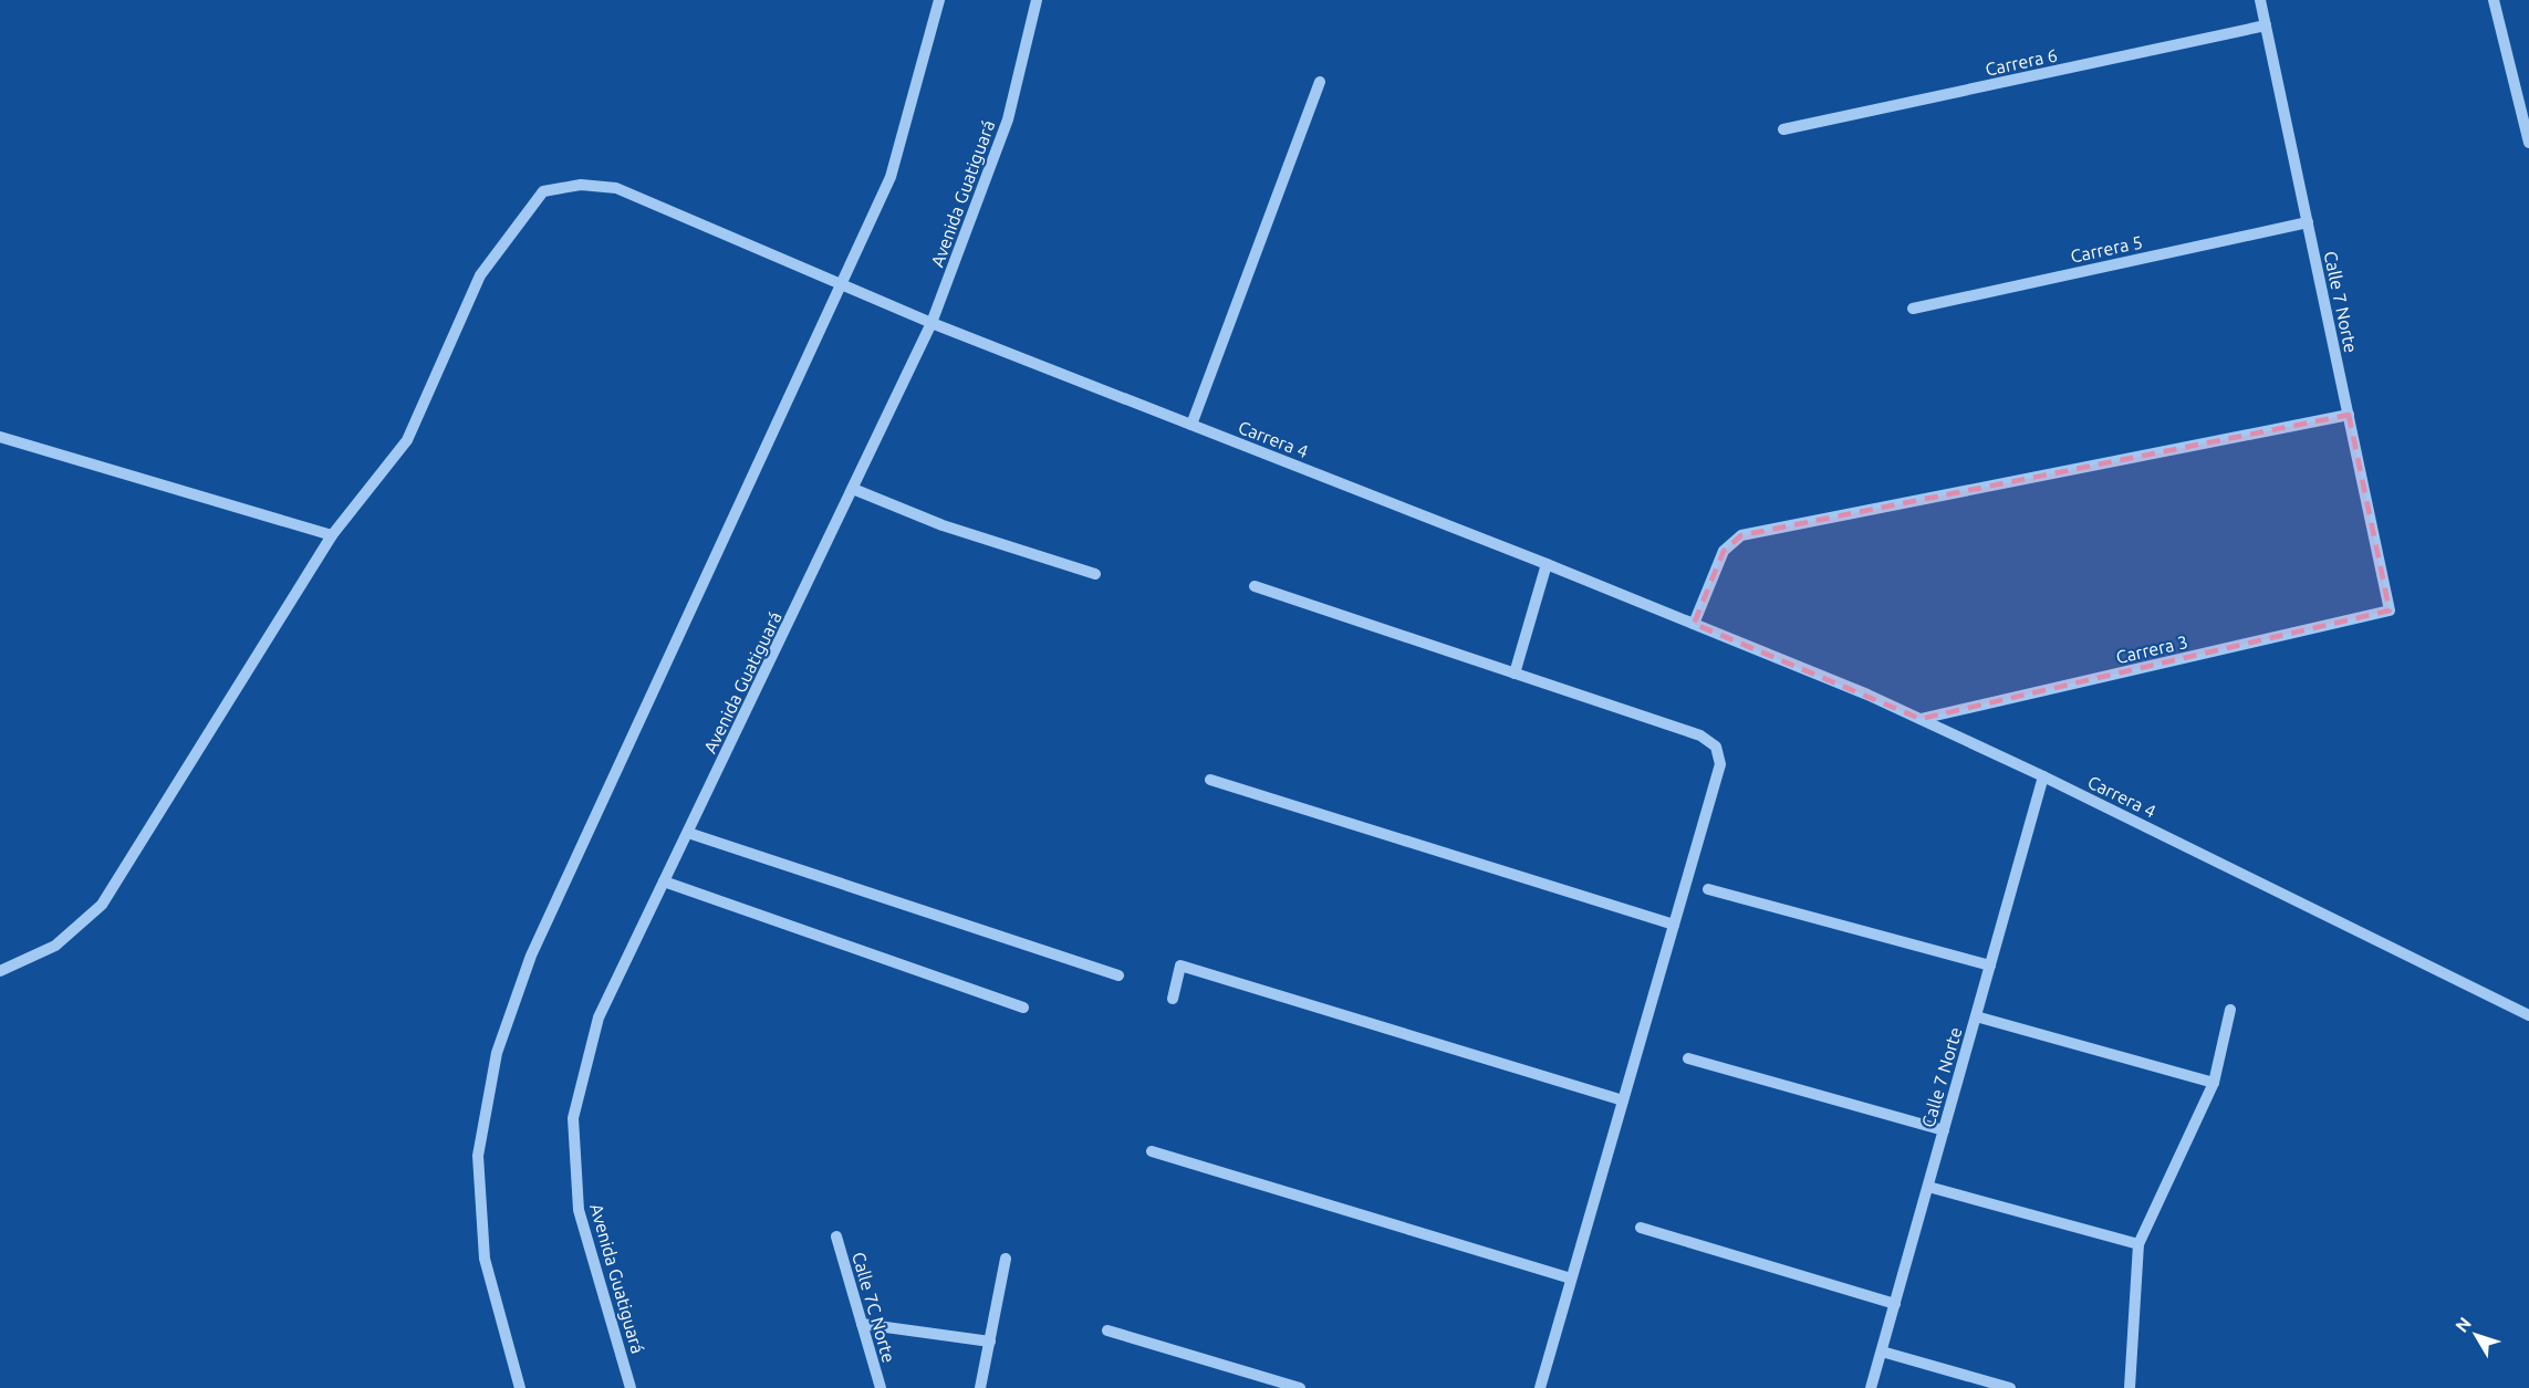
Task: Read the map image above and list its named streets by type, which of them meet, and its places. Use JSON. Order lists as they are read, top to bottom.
{
  "streets": {
    "street": [
      "Carrera 6",
      "Avenida Guatiguará",
      "Carrera 5",
      "Calle 7 Norte",
      "Carrera 4",
      "Carrera 3",
      "Calle 7C Norte"
    ]
  },
  "crossings": [
    ["Carrera 6", "Calle 7 Norte"],
    ["Avenida Guatiguará", "Carrera 4"],
    ["Carrera 5", "Calle 7 Norte"],
    ["Calle 7 Norte", "Carrera 4"],
    ["Calle 7 Norte", "Carrera 3"],
    ["Carrera 4", "Carrera 3"]
  ],
  "north": "top left"
}
